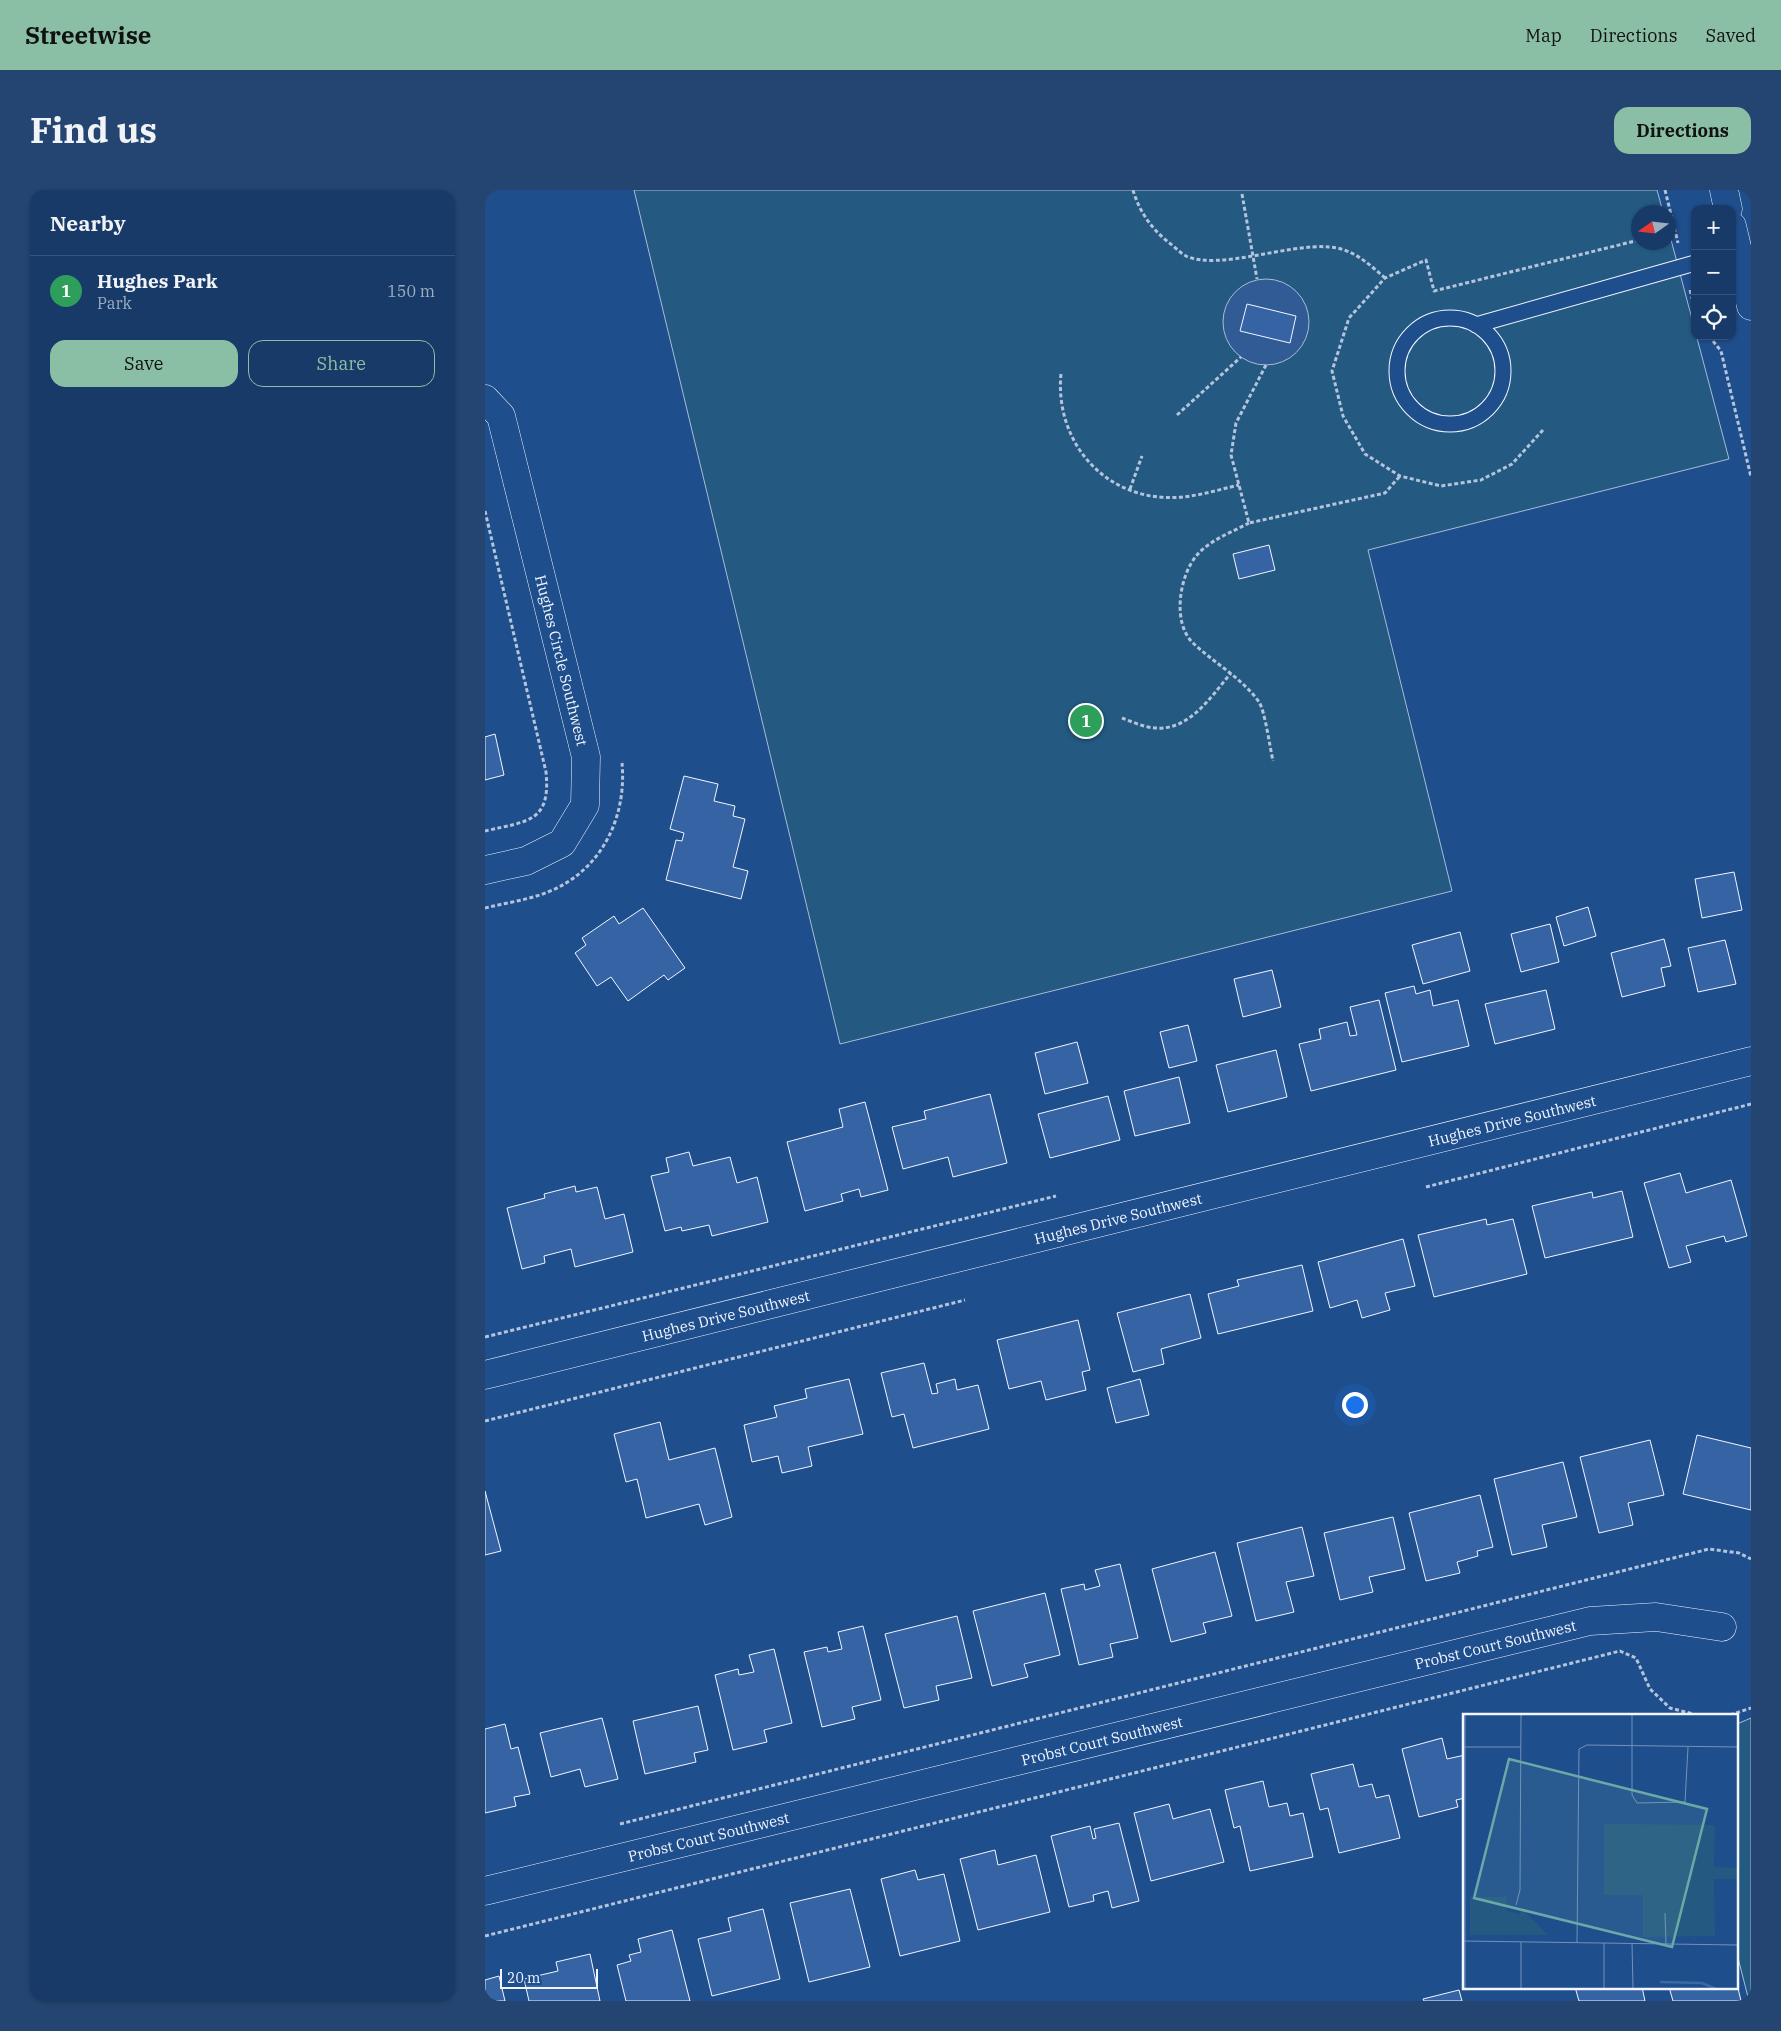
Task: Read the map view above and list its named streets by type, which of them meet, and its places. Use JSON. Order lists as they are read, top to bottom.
{
  "streets": {
    "street": ["Hughes Circle Southwest", "Hughes Drive Southwest", "Probst Court Southwest"]
  },
  "scale_bar": "20 m",
  "north": "left",
  "page": {
    "header": "Streetwise",
    "nav": ["Map", "Directions", "Saved"],
    "title": "Find us",
    "buttons": [
      "Directions",
      ["Save", "Share"]
    ],
    "heading": "Nearby",
    "map_buttons": ["+", "−"],
    "list": [
      {
        "mark": "1",
        "name": "Hughes Park",
        "note": "Park",
        "value": "150 m"
      }
    ],
    "pins": "1",
    "scale": "20 m"
  }
}
